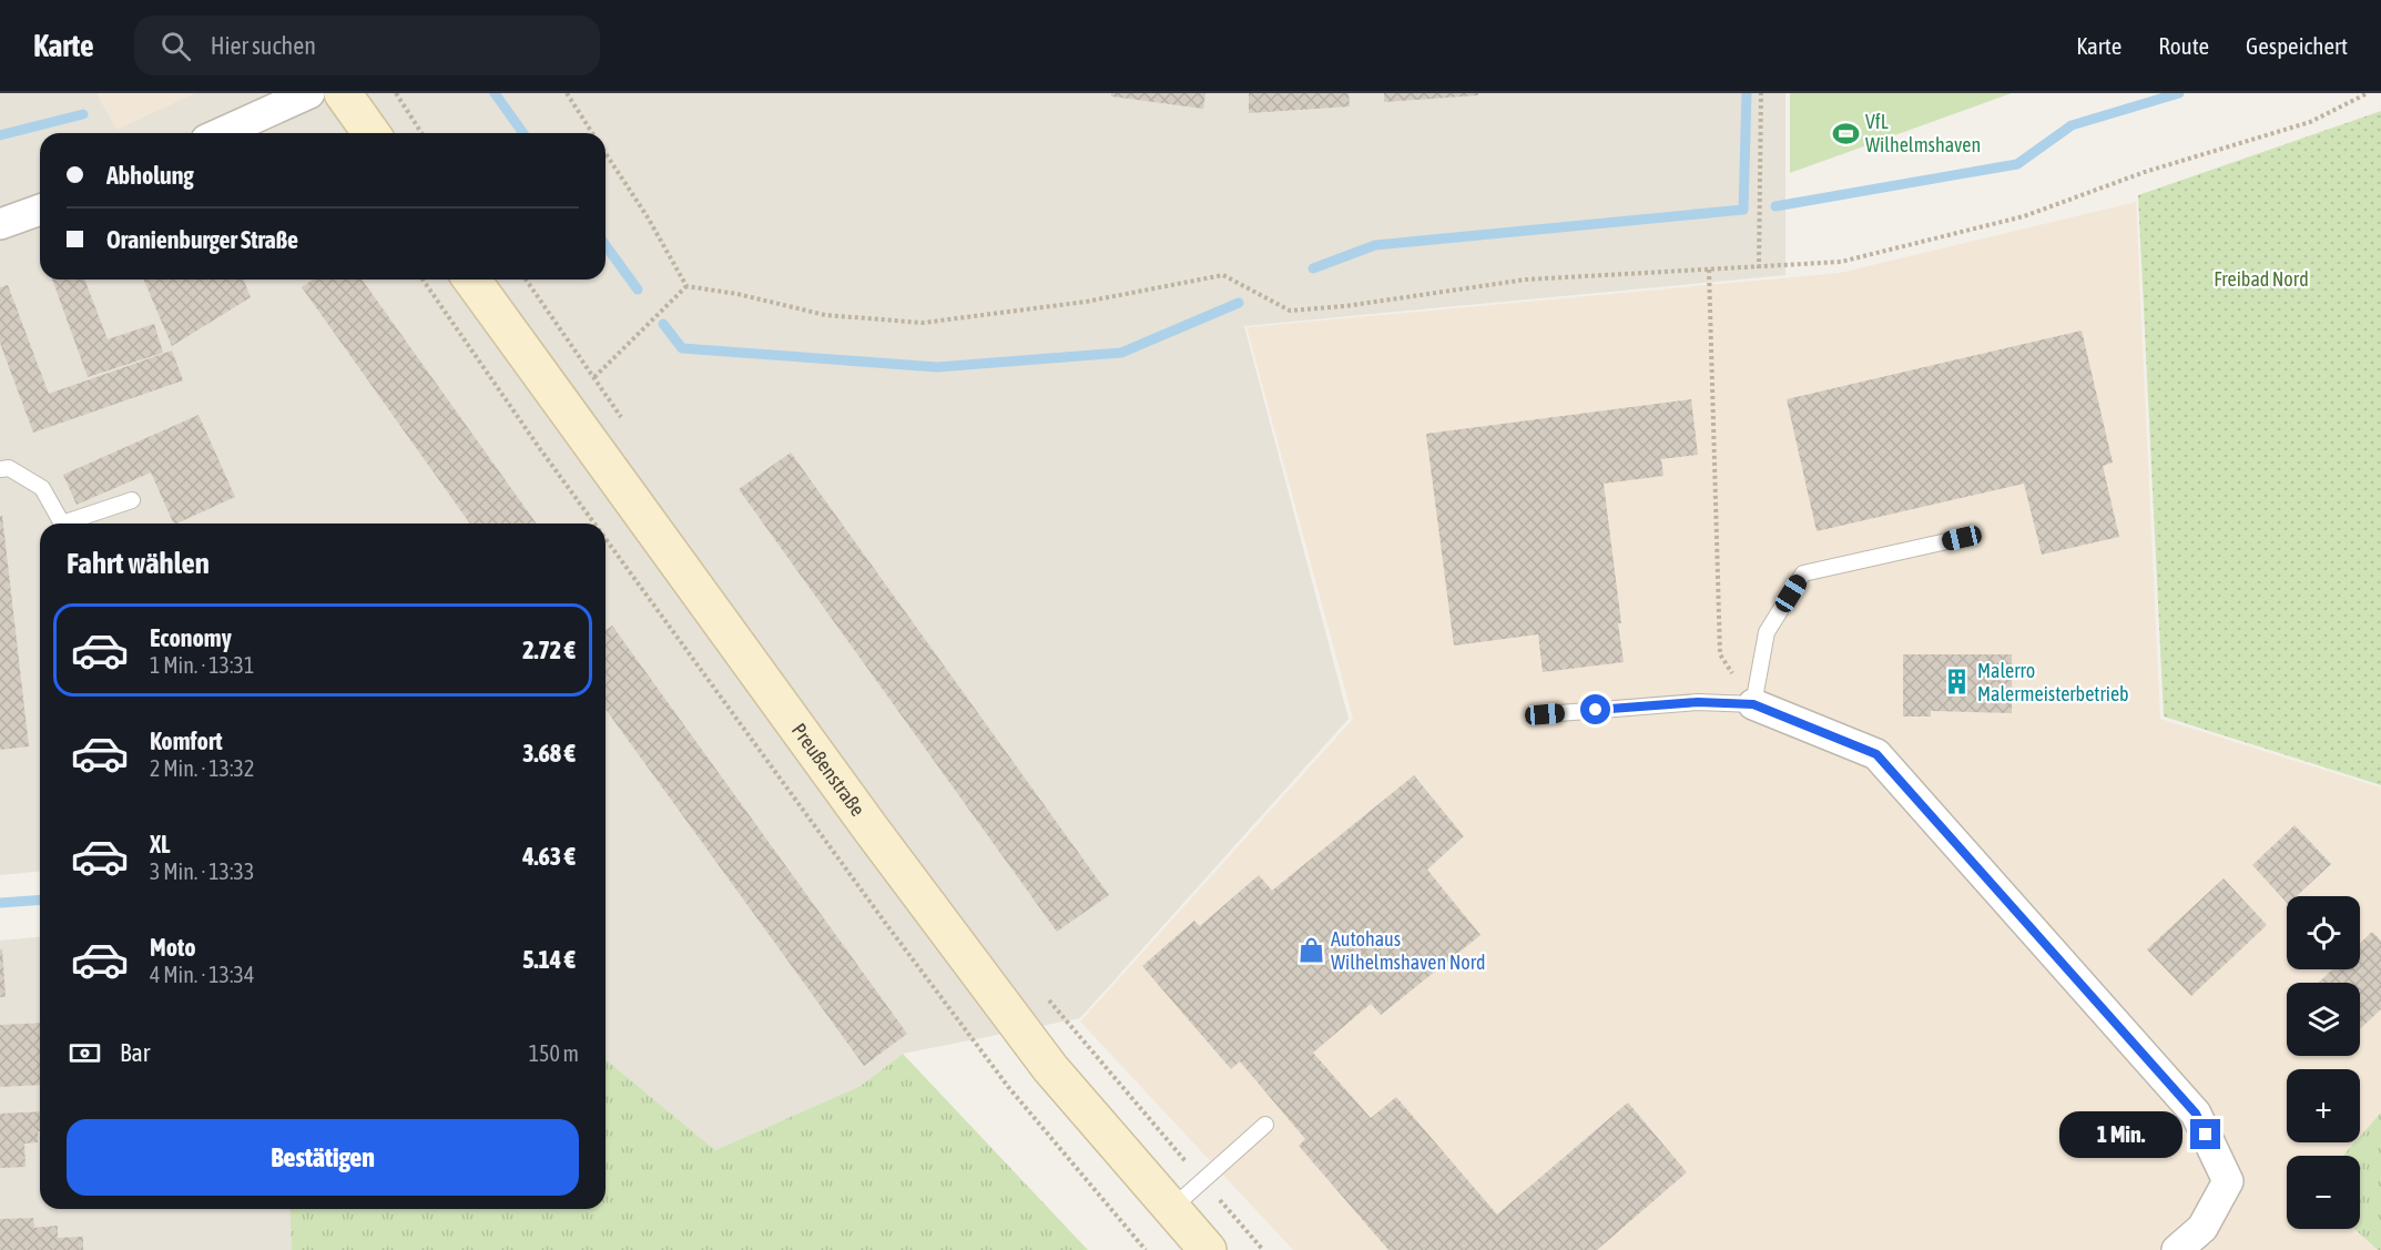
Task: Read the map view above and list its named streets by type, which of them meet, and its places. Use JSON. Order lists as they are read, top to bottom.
{
  "streets": {
    "main road": ["Preußenstraße"]
  },
  "parks": ["Freibad Nord"],
  "places": {
    "sports": ["VfL Wilhelmshaven"],
    "building": ["Malerro Malermeisterbetrieb"],
    "shop": ["Autohaus Wilhelmshaven Nord"]
  },
  "page": {
    "header": "Karte",
    "search": "Hier suchen",
    "nav": ["Karte", "Route", "Gespeichert"],
    "banner": ["Abholung", "Oranienburger Straße"],
    "heading": "Fahrt wählen",
    "list": [
      {
        "name": "Economy",
        "note": "1 Min. · 13:31",
        "value": "2.72 €"
      },
      {
        "name": "Komfort",
        "note": "2 Min. · 13:32",
        "value": "3.68 €"
      },
      {
        "name": "XL",
        "note": "3 Min. · 13:33",
        "value": "4.63 €"
      },
      {
        "name": "Moto",
        "note": "4 Min. · 13:34",
        "value": "5.14 €"
      }
    ],
    "map_buttons": ["+", "−"],
    "pay": ["Bar", "150 m"],
    "buttons": "Bestätigen",
    "bubble": "1 Min."
  }
}
